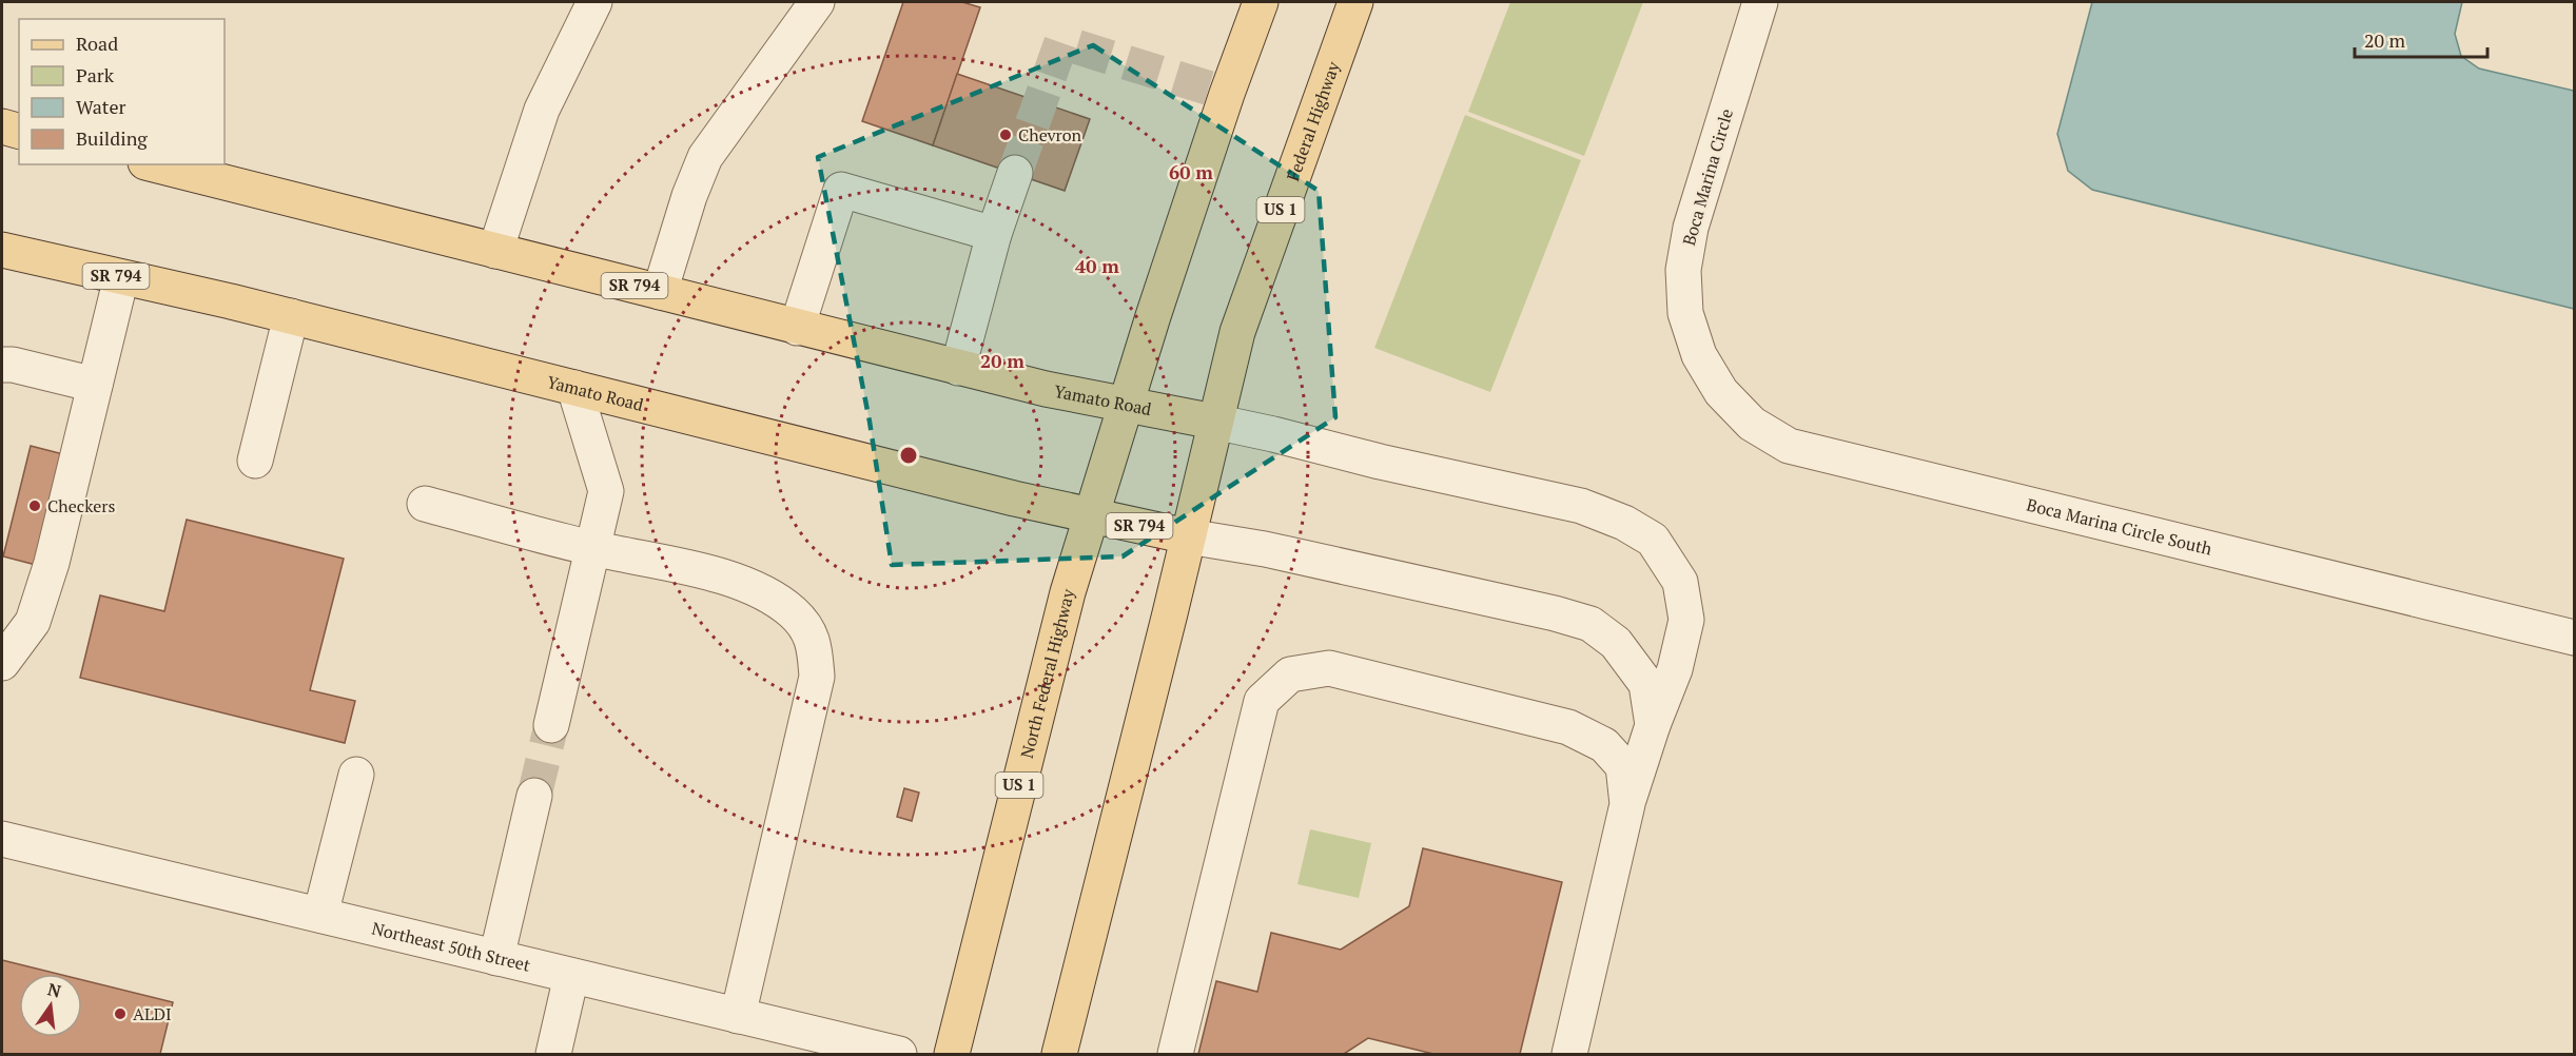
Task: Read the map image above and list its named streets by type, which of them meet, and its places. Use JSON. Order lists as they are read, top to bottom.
{
  "streets": {
    "main road": [
      "Federal Highway",
      "US 1",
      "SR 794",
      "Yamato Road",
      "North Federal Highway"
    ],
    "street": ["Boca Marina Circle", "Boca Marina Circle South", "Northeast 50th Street"]
  },
  "crossings": [
    ["Federal Highway", "US 1"],
    ["Federal Highway", "Yamato Road"],
    ["Boca Marina Circle", "Boca Marina Circle South"],
    ["US 1", "Yamato Road"],
    ["US 1", "North Federal Highway"],
    ["Yamato Road", "North Federal Highway"]
  ],
  "places": ["Chevron", "Checkers", "ALDI"],
  "legend": [
    "Road",
    "Park",
    "Water",
    "Building"
  ],
  "scale_bar": "20 m",
  "north": "top",
  "rings": ["60 m", "40 m", "20 m"]
}
